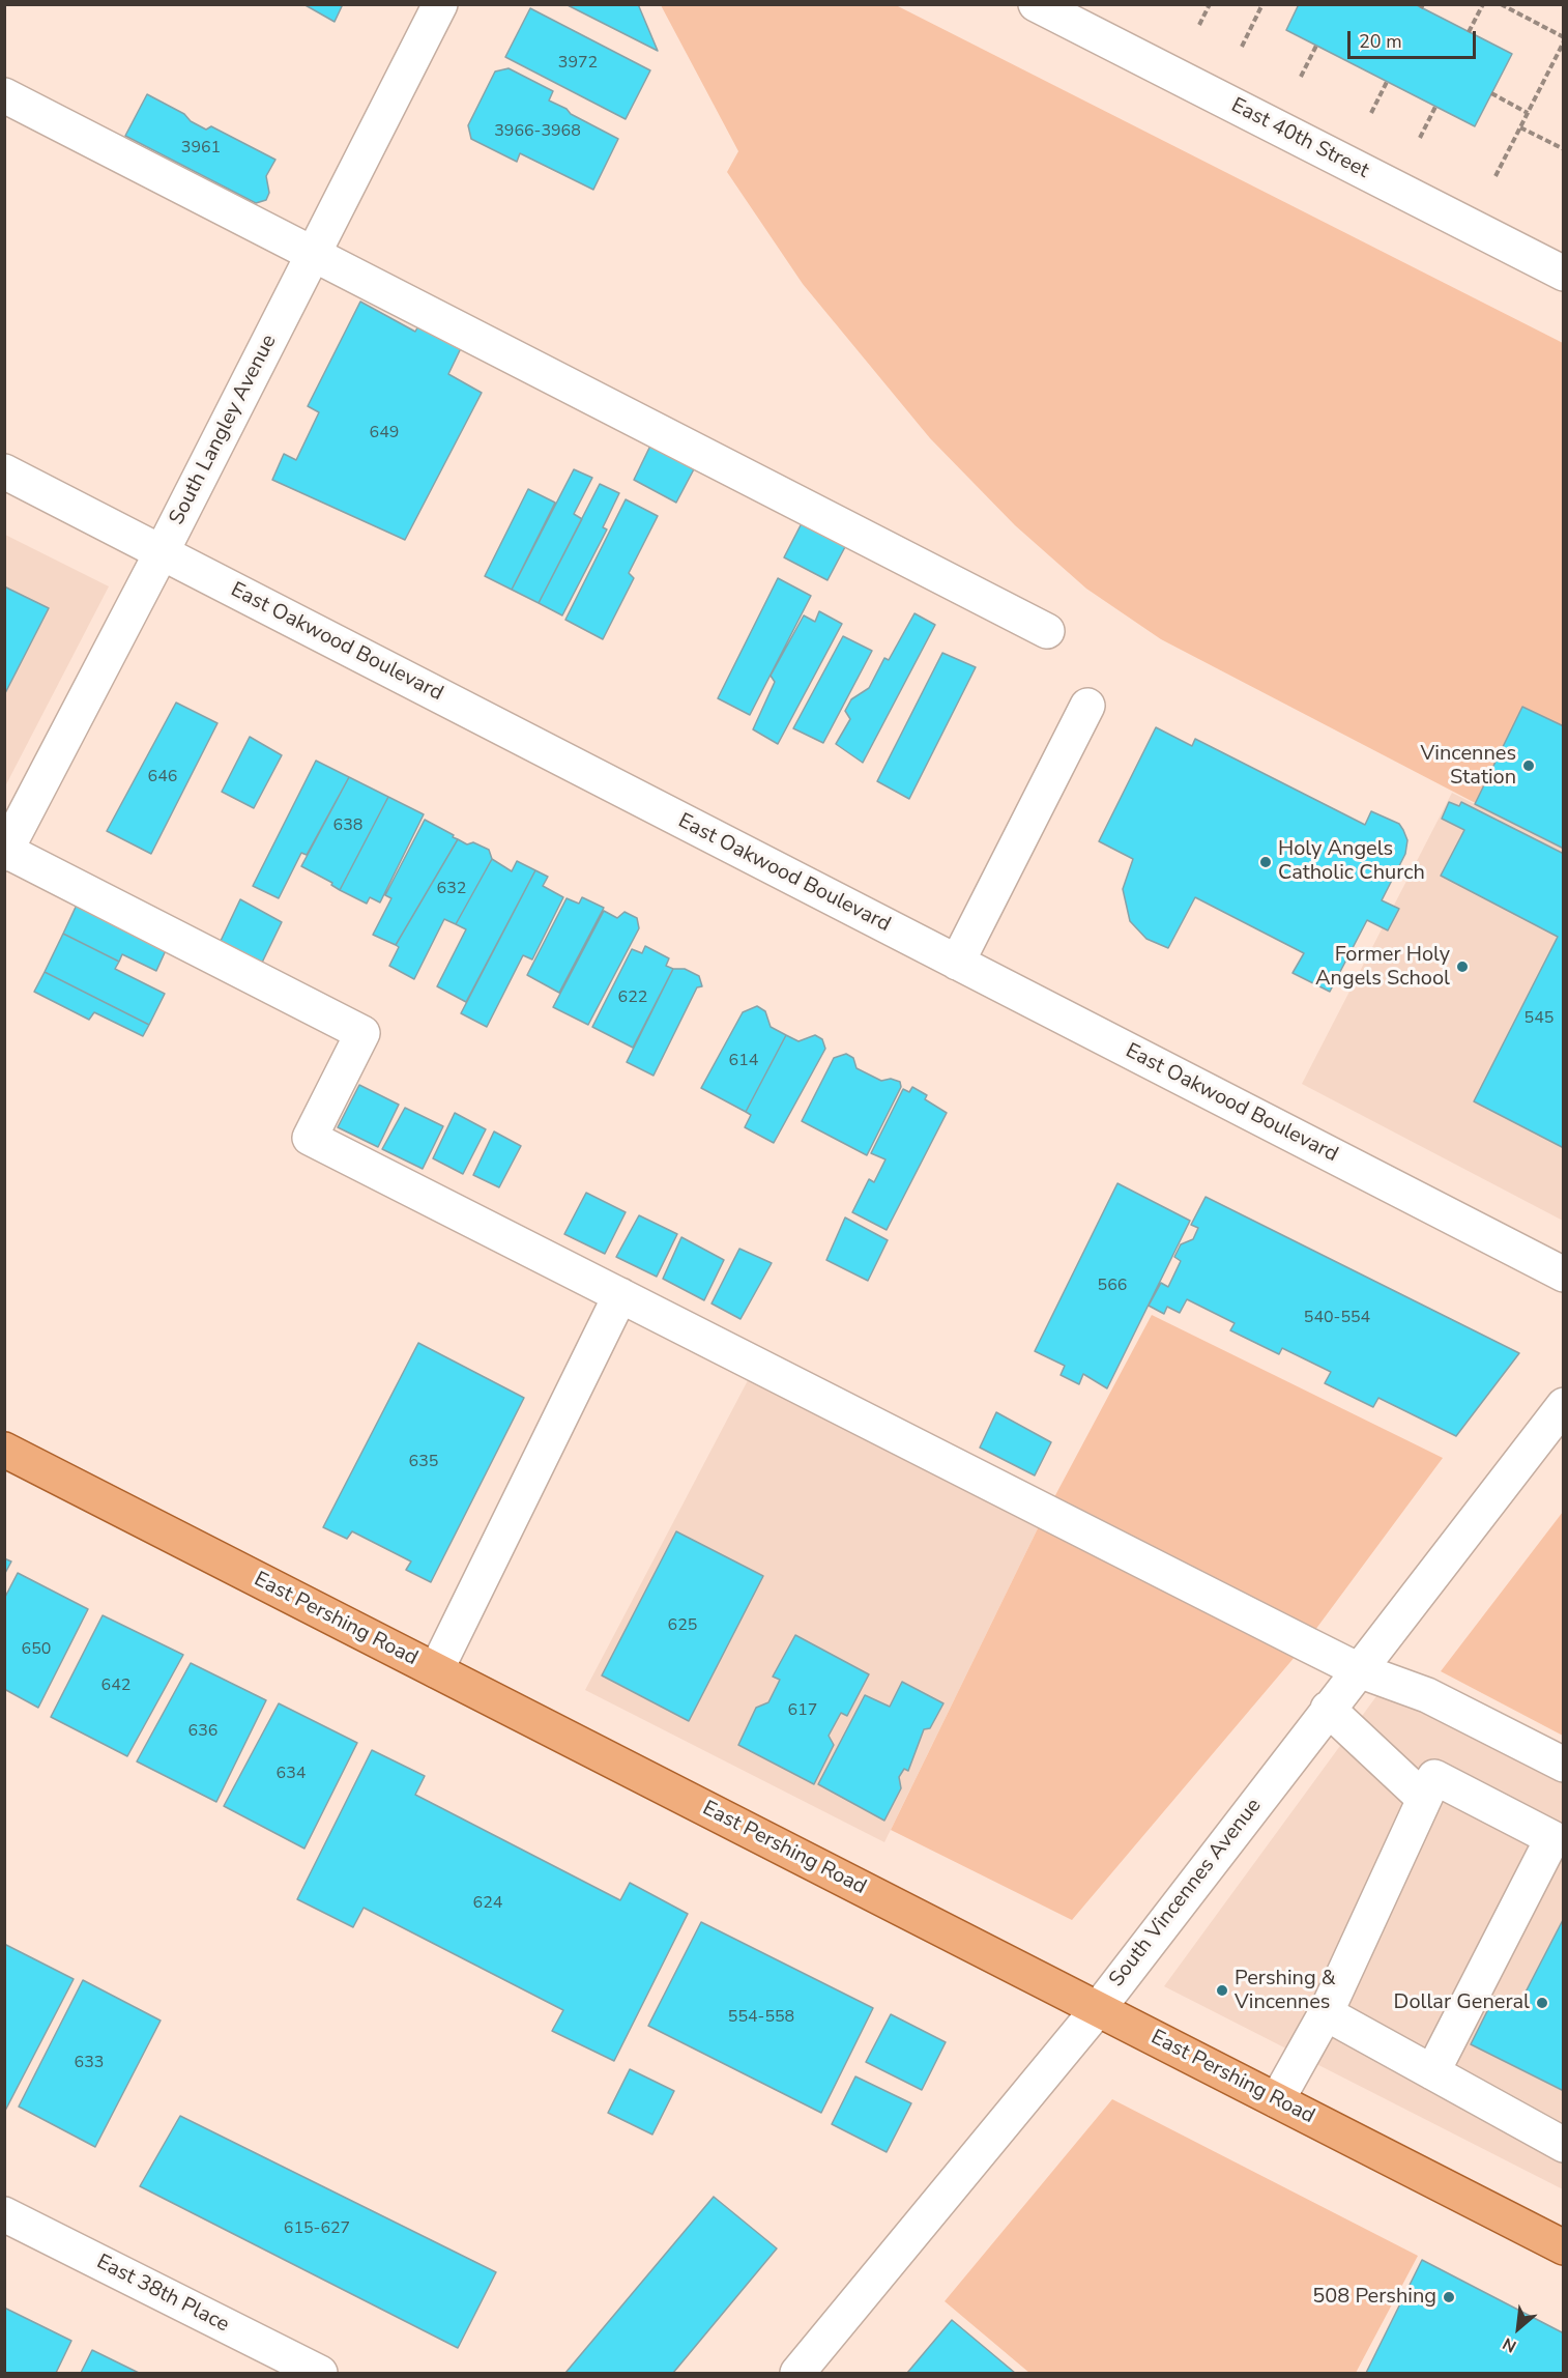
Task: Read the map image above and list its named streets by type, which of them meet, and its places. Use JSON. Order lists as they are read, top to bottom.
{
  "streets": {
    "main road": ["East Pershing Road"],
    "street": [
      "East 40th Street",
      "South Langley Avenue",
      "East Oakwood Boulevard",
      "South Vincennes Avenue",
      "East 38th Place"
    ]
  },
  "crossings": [
    ["South Langley Avenue", "East Oakwood Boulevard"],
    ["East Pershing Road", "South Vincennes Avenue"]
  ],
  "places": [
    "Vincennes Station",
    "Holy Angels Catholic Church",
    "Former Holy Angels School",
    "Pershing & Vincennes",
    "Dollar General",
    "508 Pershing"
  ],
  "house_numbers": [
    "3972",
    "3966-3968",
    "3961",
    "649",
    "646",
    "638",
    "632",
    "622",
    "545",
    "614",
    "566",
    "540-554",
    "635",
    "625",
    "650",
    "642",
    "617",
    "636",
    "634",
    "624",
    "554-558",
    "633",
    "615-627"
  ],
  "scale_bar": "20 m",
  "north": "bottom left"
}
